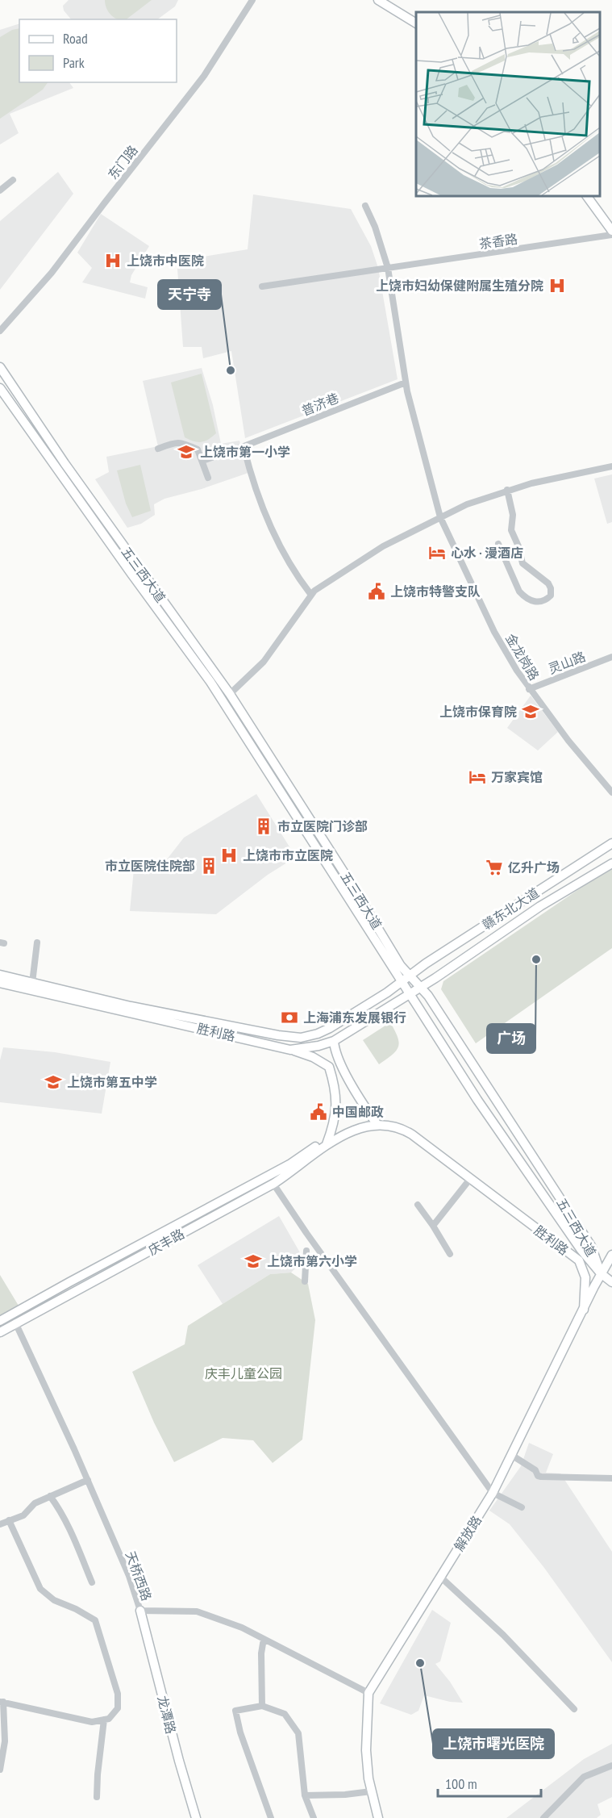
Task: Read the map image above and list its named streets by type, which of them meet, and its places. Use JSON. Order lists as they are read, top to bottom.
{
  "streets": {
    "main road": [
      "五三西大道",
      "赣东北大道",
      "胜利路",
      "庆丰路",
      "解放路",
      "龙潭路"
    ],
    "street": [
      "东门路",
      "茶香路",
      "普济巷",
      "金龙岗路",
      "灵山路",
      "天桥西路"
    ]
  },
  "crossings": [
    ["茶香路", "金龙岗路"],
    ["普济巷", "金龙岗路"],
    ["五三西大道", "赣东北大道"],
    ["五三西大道", "胜利路"],
    ["五三西大道", "解放路"],
    ["金龙岗路", "灵山路"],
    ["赣东北大道", "胜利路"],
    ["胜利路", "庆丰路"],
    ["胜利路", "解放路"],
    ["庆丰路", "天桥西路"],
    ["解放路", "天桥西路"],
    ["天桥西路", "龙潭路"]
  ],
  "parks": ["庆丰儿童公园"],
  "places": {
    "hospital": ["上饶市中医院", "上饶市妇幼保健附属生殖分院", "上饶市市立医院"],
    "other": ["天宁寺", "广场", "上饶市曙光医院"],
    "school or university": [
      "上饶市第一小学",
      "上饶市保育院",
      "上饶市第五中学",
      "上饶市第六小学"
    ],
    "hotel": ["心水 · 漫酒店", "万家宾馆"],
    "public building": ["上饶市特警支队", "中国邮政"],
    "building": ["市立医院门诊部", "市立医院住院部"],
    "supermarket": ["亿升广场"],
    "bank": ["上海浦东发展银行"]
  },
  "legend": ["Road", "Park"],
  "scale_bar": "100 m"
}
